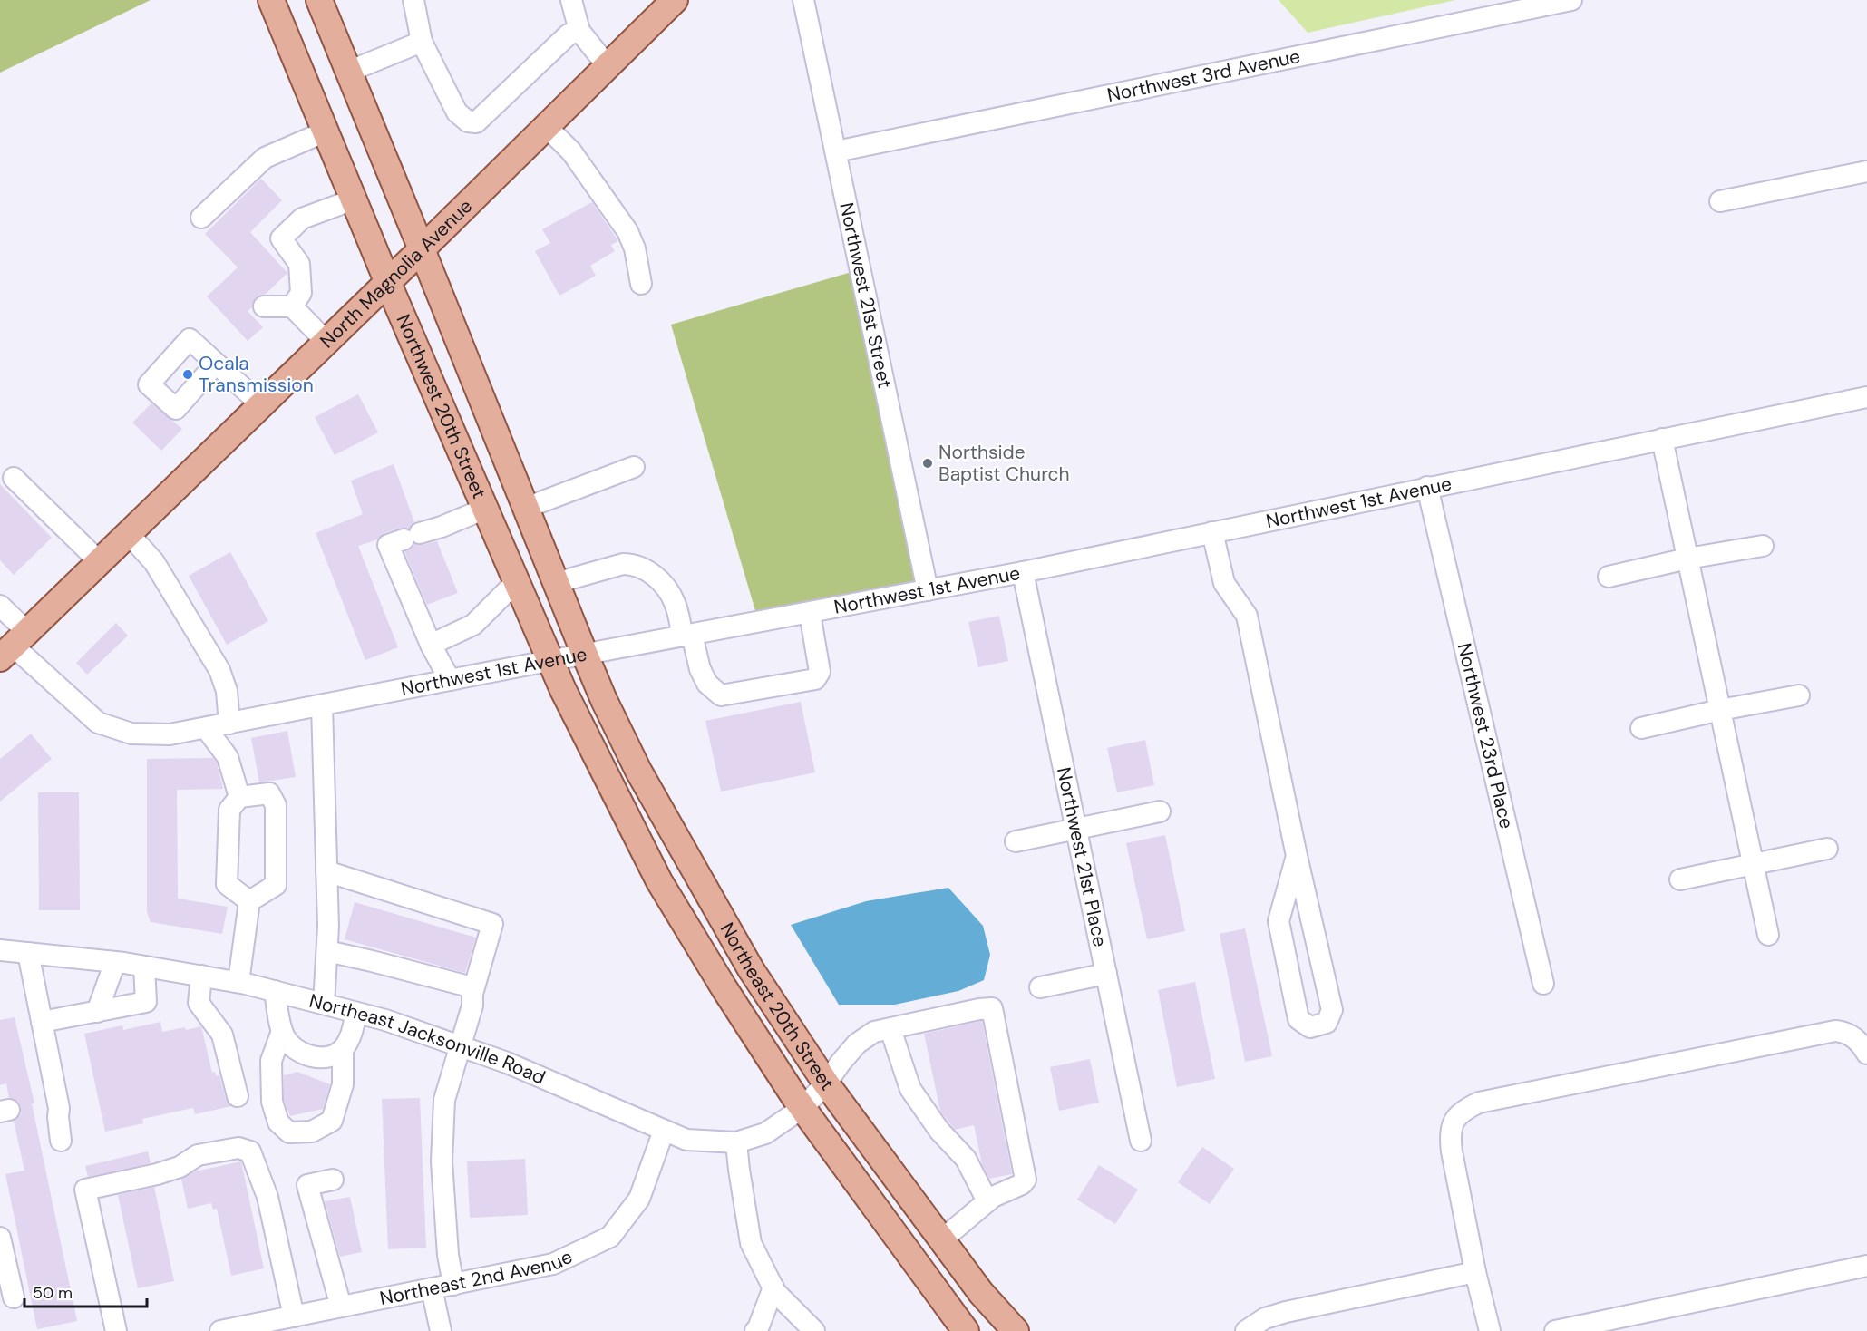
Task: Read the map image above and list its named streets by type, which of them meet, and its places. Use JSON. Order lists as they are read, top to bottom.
{
  "streets": {
    "main road": ["North Magnolia Avenue", "Northwest 20th Street", "Northeast 20th Street"],
    "street": [
      "Northwest 3rd Avenue",
      "Northwest 21st Street",
      "Northwest 1st Avenue",
      "Northwest 23rd Place",
      "Northwest 21st Place",
      "Northeast Jacksonville Road",
      "Northeast 2nd Avenue"
    ]
  },
  "crossings": [
    ["Northwest 3rd Avenue", "Northwest 21st Street"],
    ["North Magnolia Avenue", "Northwest 20th Street"],
    ["North Magnolia Avenue", "Northwest 1st Avenue"],
    ["Northwest 21st Street", "Northwest 1st Avenue"],
    ["Northwest 20th Street", "Northwest 1st Avenue"],
    ["Northwest 20th Street", "Northeast 20th Street"],
    ["Northwest 1st Avenue", "Northwest 23rd Place"],
    ["Northwest 1st Avenue", "Northwest 21st Place"],
    ["Northwest 1st Avenue", "Northeast 20th Street"],
    ["Northeast 20th Street", "Northeast Jacksonville Road"],
    ["Northeast Jacksonville Road", "Northeast 2nd Avenue"]
  ],
  "places": ["Ocala Transmission", "Northside Baptist Church"],
  "scale_bar": "50 m"
}
